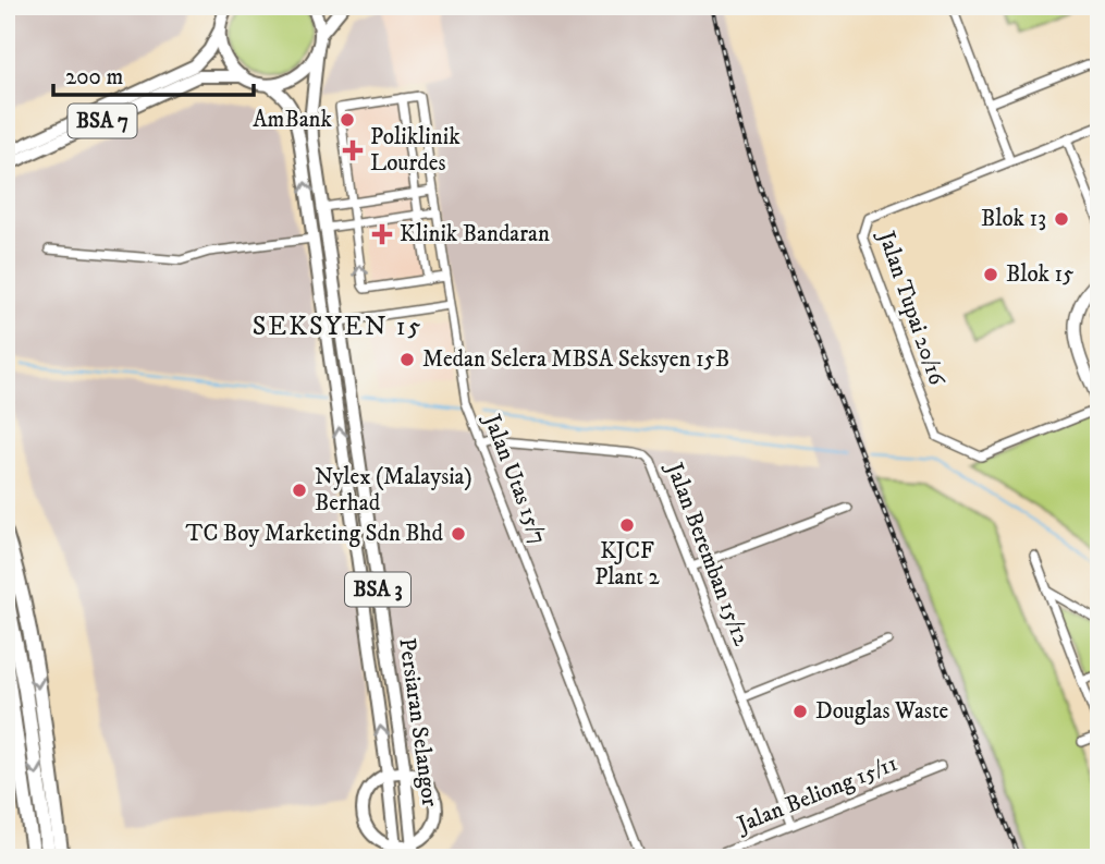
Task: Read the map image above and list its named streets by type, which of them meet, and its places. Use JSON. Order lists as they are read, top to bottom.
{
  "streets": {
    "main road": ["BSA 7", "BSA 3", "Persiaran Selangor"],
    "street": [
      "Jalan Tupai 20/16",
      "Jalan Utas 15/7",
      "Jalan Beremban 15/12",
      "Jalan Beliong 15/11"
    ]
  },
  "crossings": [
    ["Jalan Utas 15/7", "Jalan Beremban 15/12"],
    ["Jalan Beremban 15/12", "Jalan Beliong 15/11"]
  ],
  "districts": ["SEKSYEN 15"],
  "places": {
    "other": [
      "AmBank",
      "Blok 13",
      "Blok 15",
      "Medan Selera MBSA Seksyen 15B",
      "Nylex (Malaysia) Berhad",
      "KJCF Plant 2",
      "TC Boy Marketing Sdn Bhd",
      "Douglas Waste"
    ],
    "health": ["Poliklinik Lourdes", "Klinik Bandaran"]
  },
  "scale_bar": "200 m"
}
